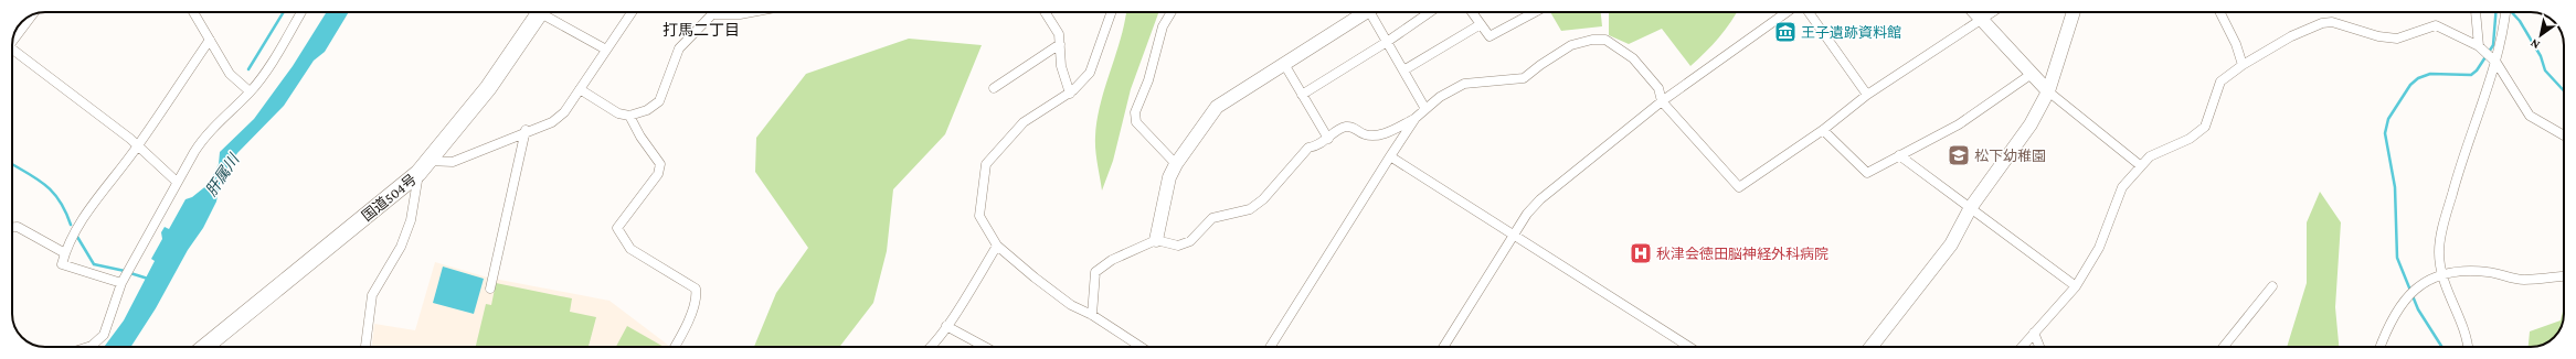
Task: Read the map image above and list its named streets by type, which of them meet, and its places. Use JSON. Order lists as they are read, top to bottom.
{
  "streets": {
    "highway": ["国道504号"]
  },
  "districts": ["打馬二丁目"],
  "water": ["肝属川"],
  "places": {
    "museum": ["王子遺跡資料館"],
    "school or university": ["松下幼稚園"],
    "hospital": ["秋津会徳田脳神経外科病院"]
  },
  "north": "bottom left"
}
